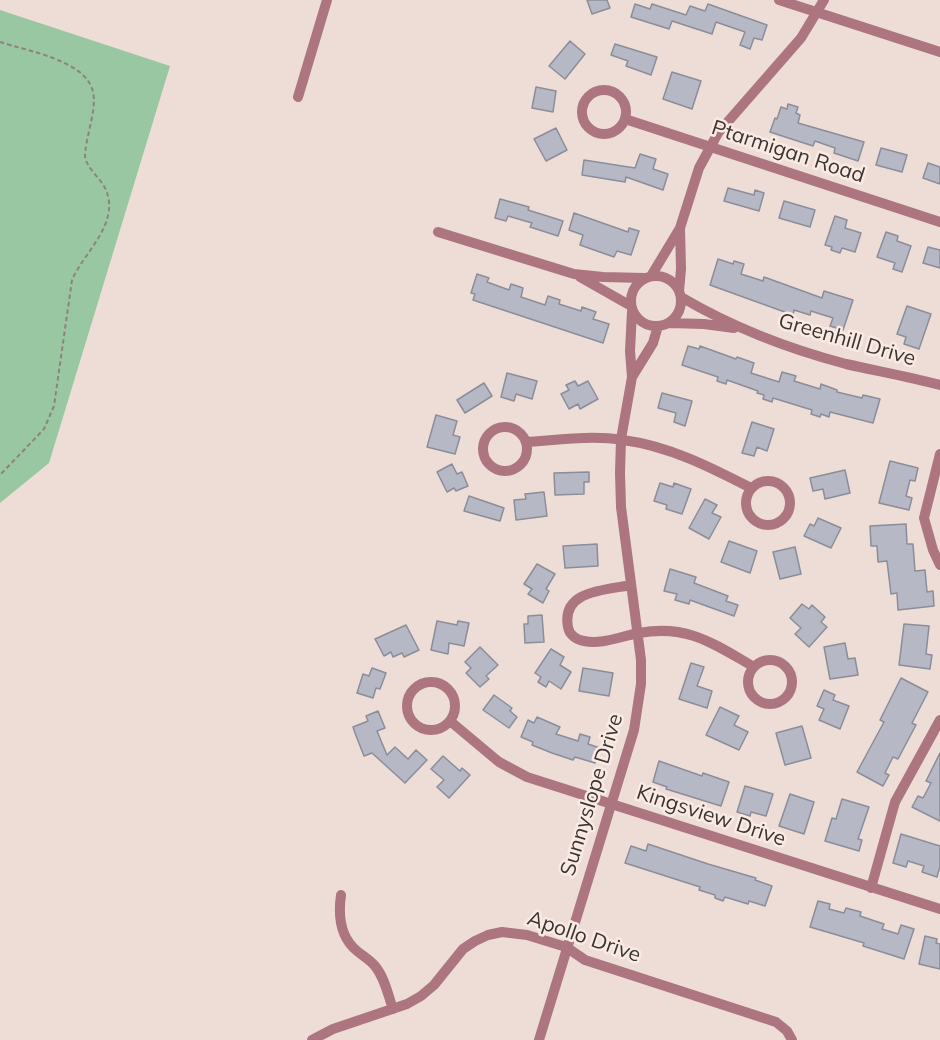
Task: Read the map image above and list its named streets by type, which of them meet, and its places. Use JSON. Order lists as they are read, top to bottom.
{
  "streets": {
    "street": [
      "Ptarmigan Road",
      "Greenhill Drive",
      "Sunnyslope Drive",
      "Kingsview Drive",
      "Apollo Drive"
    ]
  },
  "crossings": [
    ["Greenhill Drive", "Sunnyslope Drive"],
    ["Sunnyslope Drive", "Kingsview Drive"],
    ["Sunnyslope Drive", "Apollo Drive"]
  ]
}
